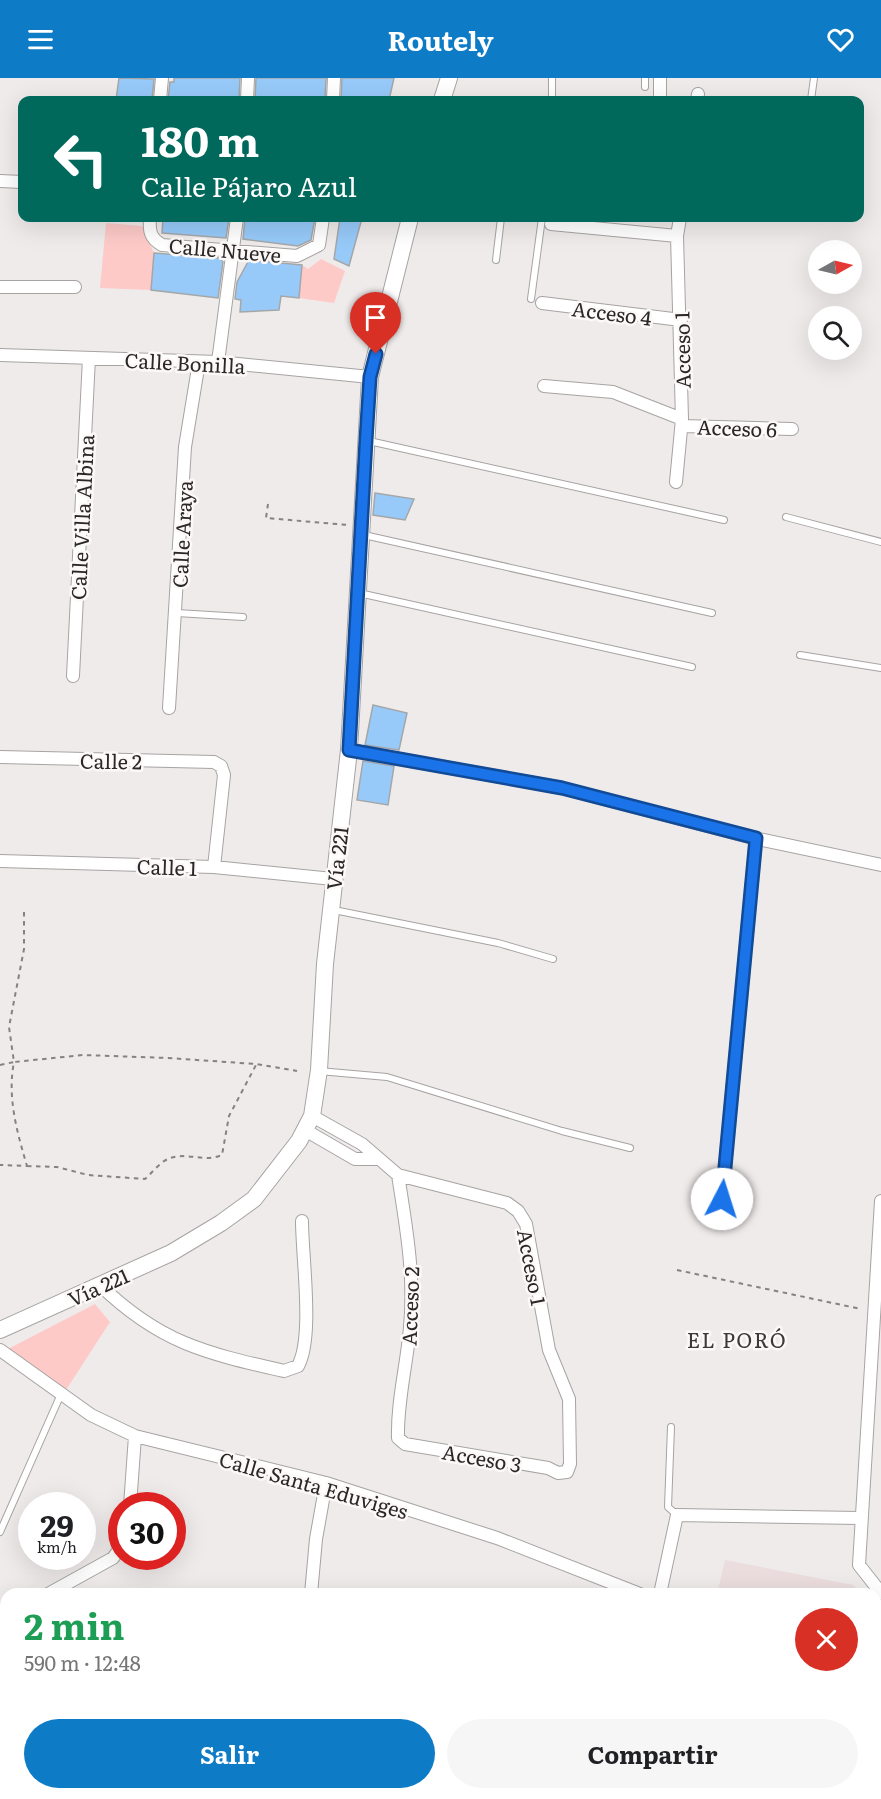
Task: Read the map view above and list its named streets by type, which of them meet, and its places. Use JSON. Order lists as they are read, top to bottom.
{
  "streets": {
    "main road": ["Vía 221"],
    "street": [
      "Calle Nueve",
      "Acceso 4",
      "Acceso 1",
      "Calle Bonilla",
      "Acceso 6",
      "Calle Villa Albina",
      "Calle Araya",
      "Calle 2",
      "Calle 1",
      "Acceso 2",
      "Acceso 3",
      "Calle Santa Eduviges"
    ]
  },
  "crossings": [
    ["Acceso 4", "Acceso 1"],
    ["Acceso 1", "Acceso 6"],
    ["Acceso 1", "Vía 221"],
    ["Acceso 1", "Acceso 2"],
    ["Acceso 1", "Acceso 3"],
    ["Calle Bonilla", "Calle Villa Albina"],
    ["Calle Bonilla", "Calle Araya"],
    ["Calle Bonilla", "Vía 221"],
    ["Calle 2", "Calle 1"],
    ["Vía 221", "Calle 1"],
    ["Acceso 2", "Acceso 3"]
  ],
  "districts": ["EL PORÓ"],
  "north": "right",
  "page": {
    "header": "Routely",
    "turn": ["180 m", "Calle Pájaro Azul"],
    "speed": "29 km/h",
    "limit": "30",
    "heading": ["2 min", "590 m · 12:48"],
    "buttons": ["Salir", "Compartir"]
  }
}
